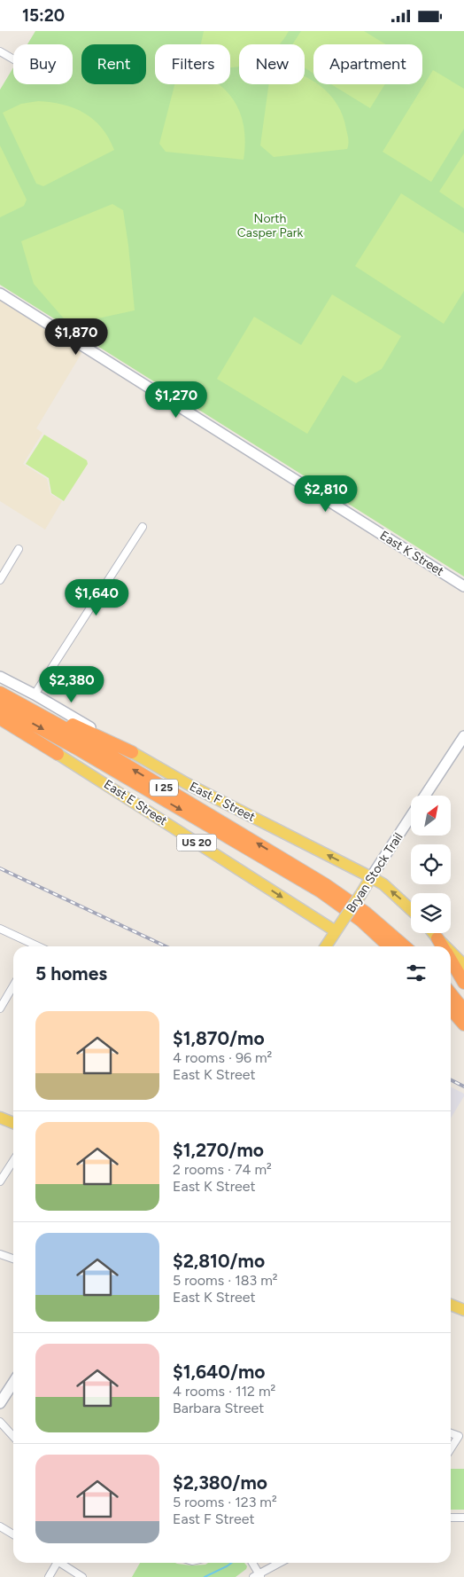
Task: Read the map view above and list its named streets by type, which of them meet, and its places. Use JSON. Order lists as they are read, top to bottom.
{
  "streets": {
    "highway": ["I 25", "US 20"],
    "main road": ["East F Street", "East E Street", "Bryan Stock Trail"],
    "street": ["East K Street"]
  },
  "crossings": [
    ["East F Street", "Bryan Stock Trail"],
    ["East E Street", "US 20"],
    ["East E Street", "Bryan Stock Trail"]
  ],
  "one_way": ["East F Street", "East E Street"],
  "parks": ["North Casper Park"],
  "north": "top right",
  "page": {
    "status": "15:20",
    "chip": [
      "Buy",
      "Rent",
      "Filters",
      "New",
      "Apartment"
    ],
    "price": [
      "$1,870",
      "$1,270",
      "$2,810",
      "$1,640",
      "$2,380"
    ],
    "heading": "5 homes",
    "list": [
      {
        "name": "$1,870/mo",
        "note": "4 rooms · 96 m² · East K Street"
      },
      {
        "name": "$1,270/mo",
        "note": "2 rooms · 74 m² · East K Street"
      },
      {
        "name": "$2,810/mo",
        "note": "5 rooms · 183 m² · East K Street"
      },
      {
        "name": "$1,640/mo",
        "note": "4 rooms · 112 m² · Barbara Street"
      },
      {
        "name": "$2,380/mo",
        "note": "5 rooms · 123 m² · East F Street"
      }
    ]
  }
}
